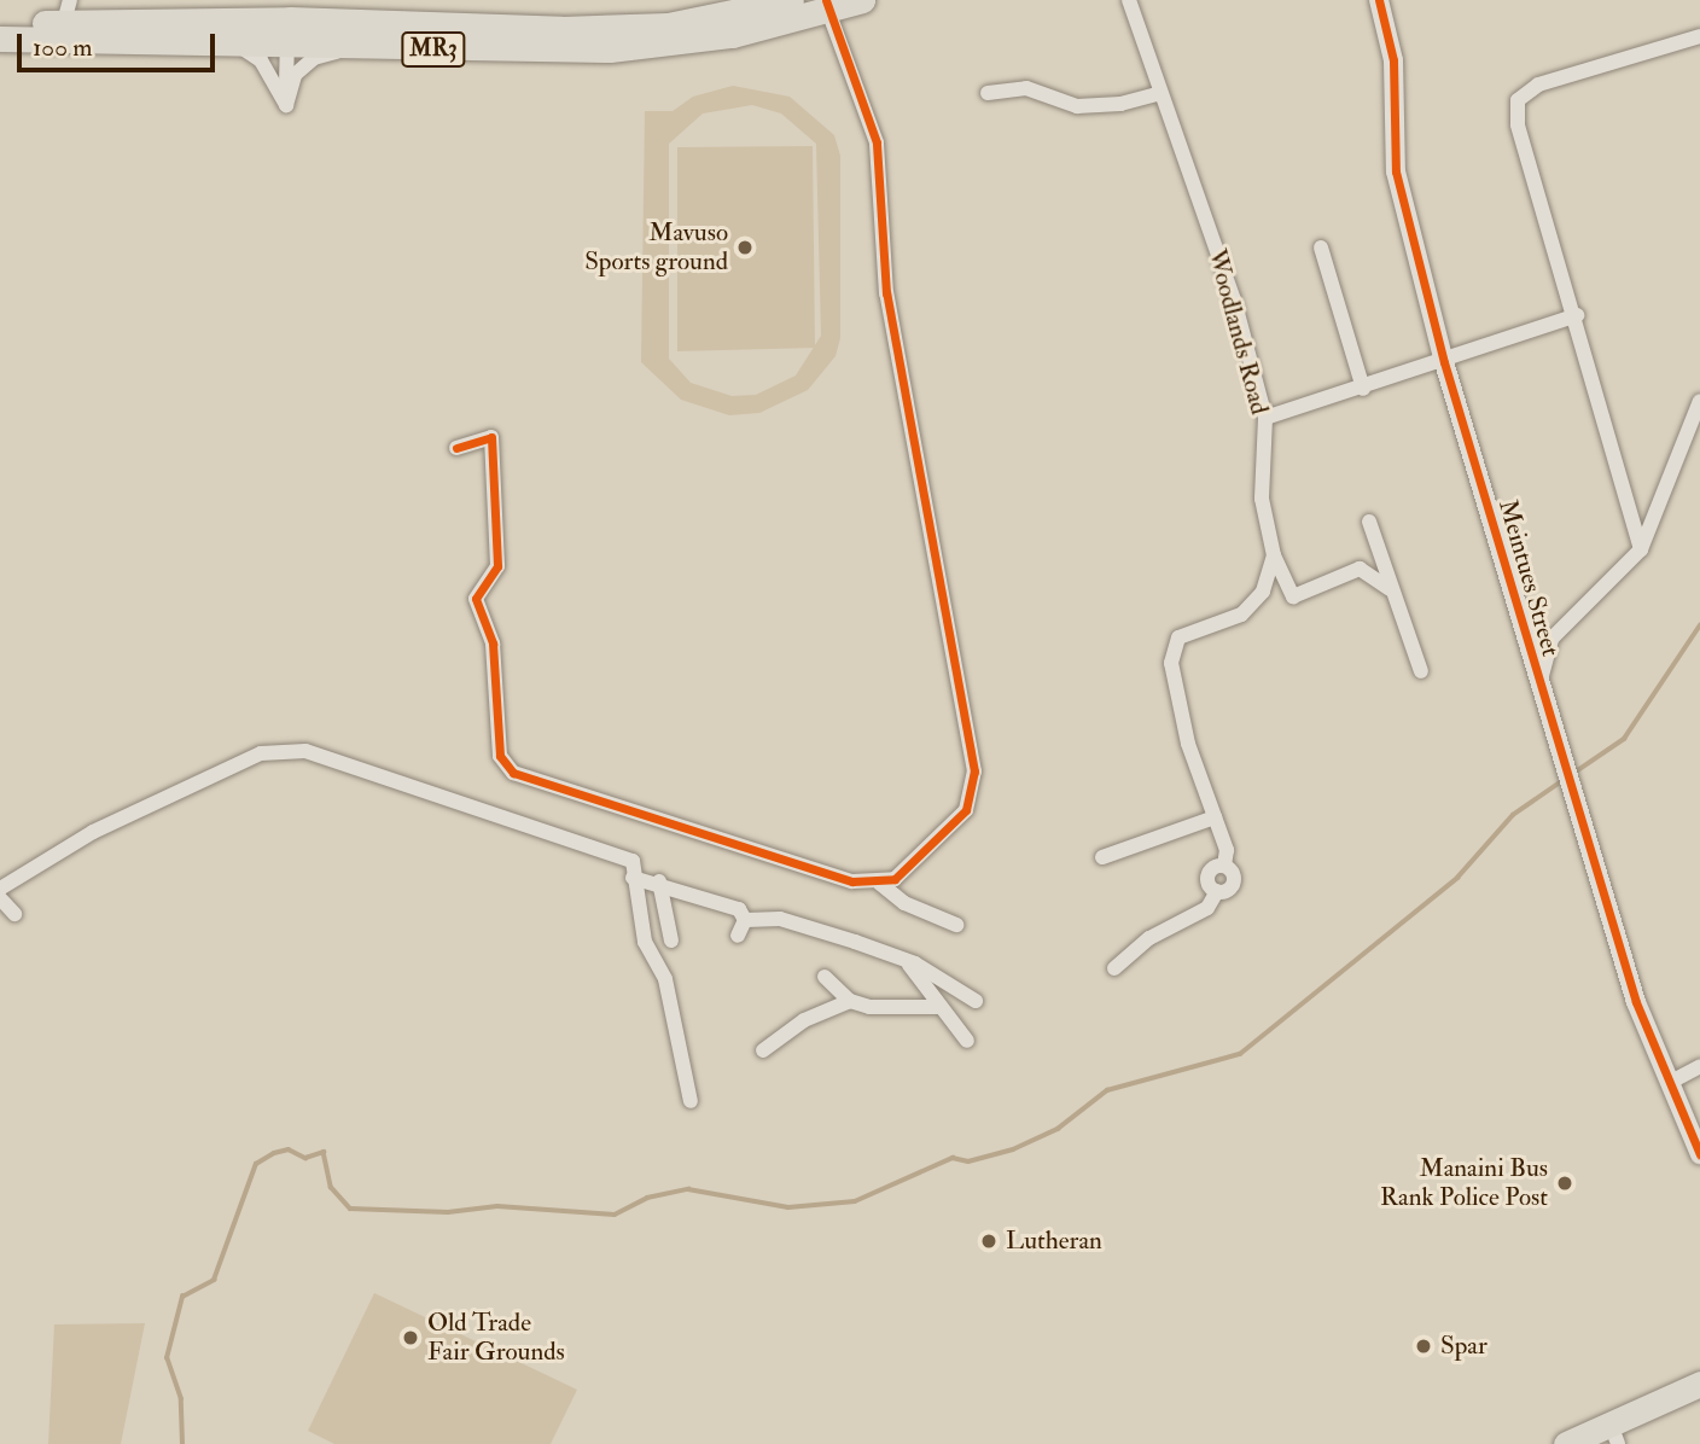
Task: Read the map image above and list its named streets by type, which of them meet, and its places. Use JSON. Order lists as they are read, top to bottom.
{
  "streets": {
    "main road": ["MR3"],
    "street": ["Woodlands Road", "Meintues Street"]
  },
  "places": [
    "Mavuso Sports ground",
    "Manaini Bus Rank Police Post",
    "Lutheran",
    "Old Trade Fair Grounds",
    "Spar"
  ],
  "scale_bar": "100 m"
}
